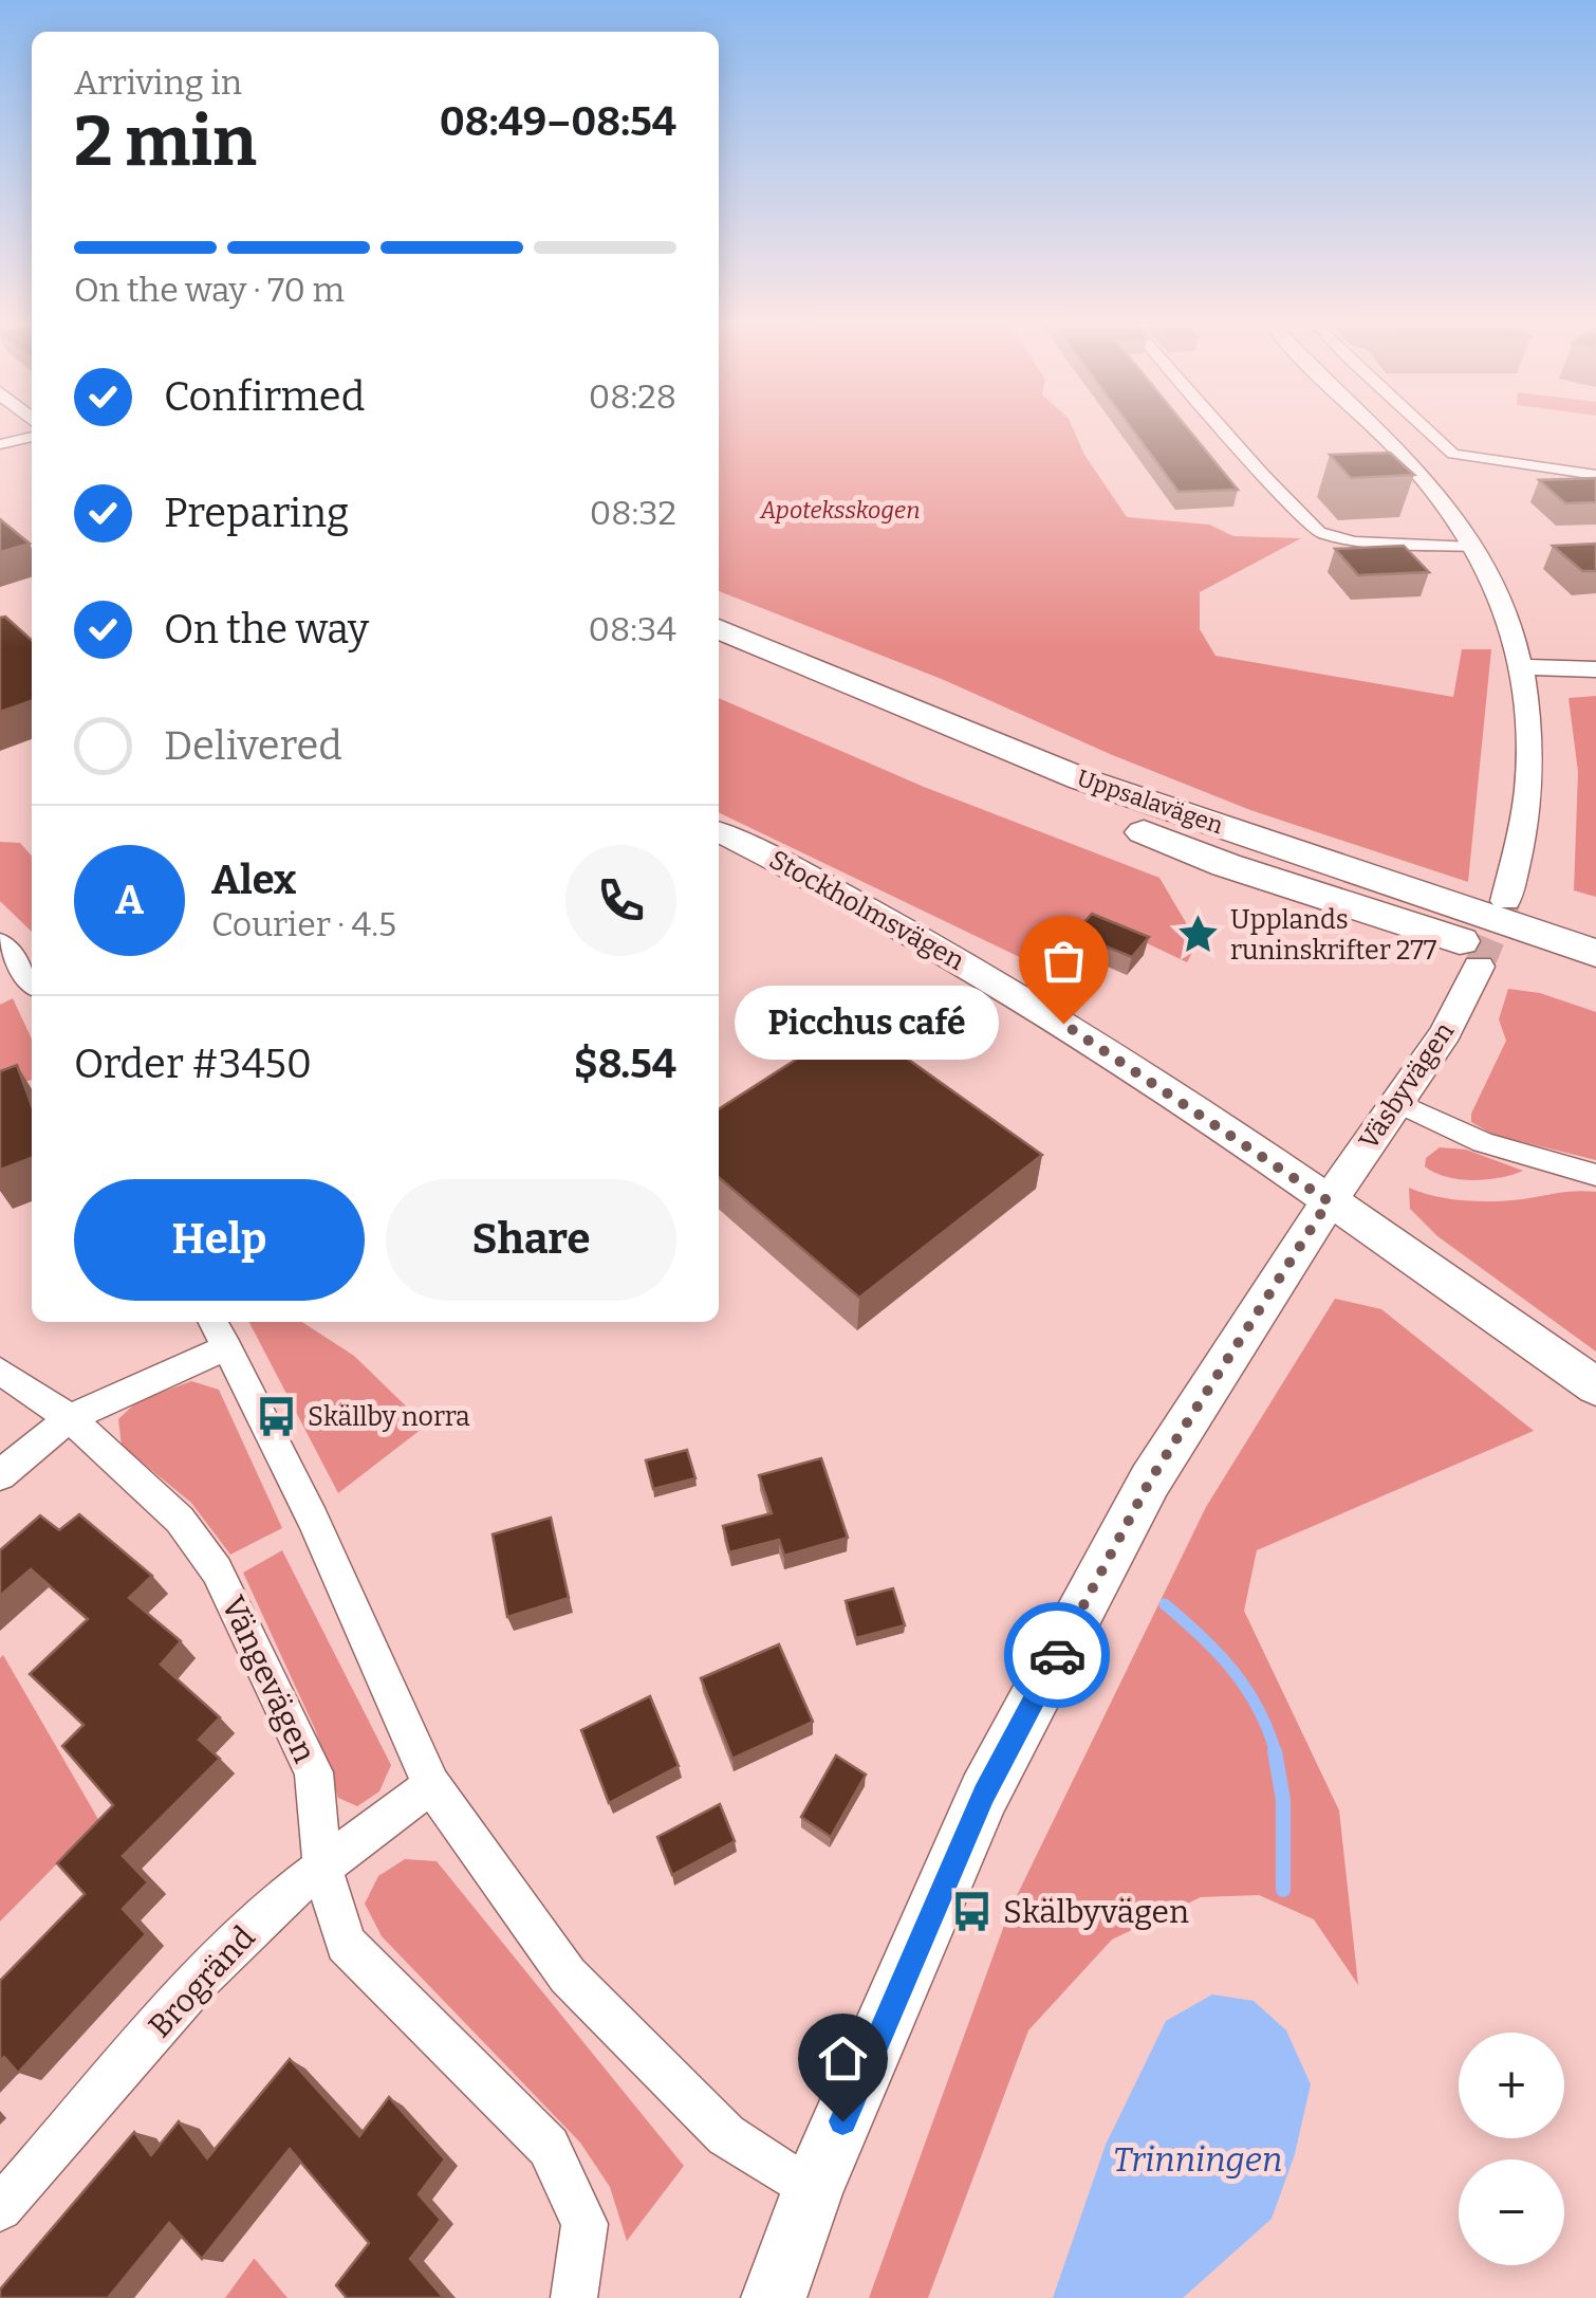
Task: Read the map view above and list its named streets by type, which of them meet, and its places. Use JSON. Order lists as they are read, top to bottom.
{
  "streets": {
    "highway": ["Uppsalavägen"],
    "street": [
      "Stockholmsvägen",
      "Väsbyvägen",
      "Vängevägen",
      "Brogränd"
    ]
  },
  "crossings": [
    ["Stockholmsvägen", "Väsbyvägen"],
    ["Vängevägen", "Brogränd"]
  ],
  "water": ["Trinningen"],
  "parks": ["Apoteksskogen"],
  "places": {
    "place": ["Upplands runinskrifter 277"],
    "other": ["Picchus café"],
    "bus stop": ["Skällby norra", "Skälbyvägen"]
  },
  "page": {
    "heading": ["2 min", "Arriving in", "08:49–08:54"],
    "panel": [
      "Alex",
      "Courier · 4.5",
      "Order #3450",
      "$8.54"
    ],
    "bar": "On the way · 70 m",
    "list": [
      ["Confirmed", "08:28"],
      ["Preparing", "08:32"],
      ["On the way", "08:34"],
      "Delivered"
    ],
    "round": "A",
    "bubble": "Picchus café",
    "buttons": ["Help", "Share"],
    "map_buttons": ["+", "−"]
  }
}
